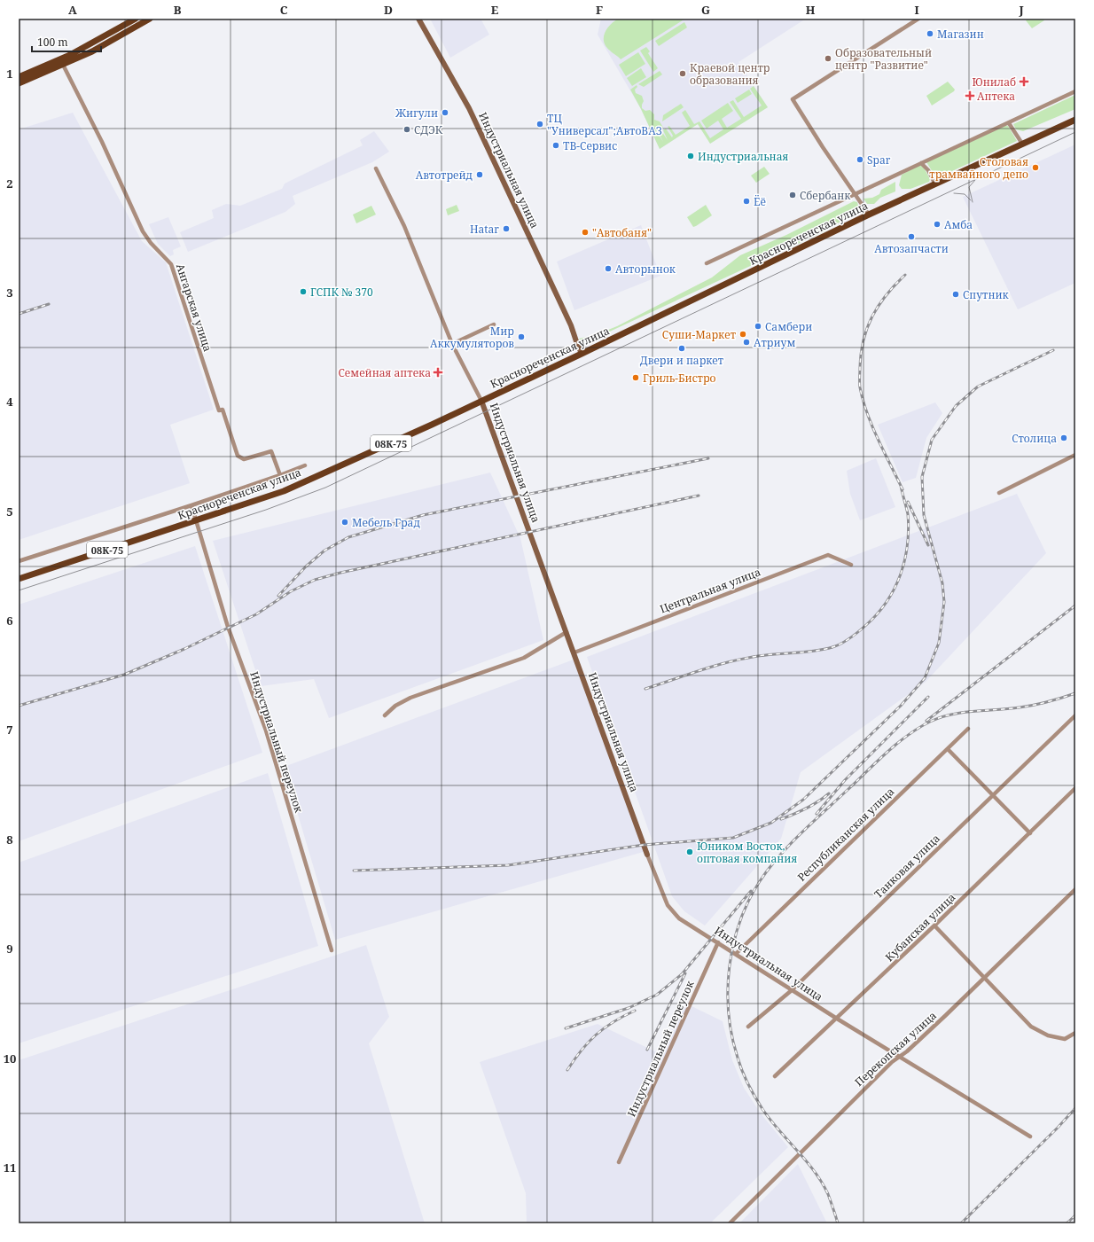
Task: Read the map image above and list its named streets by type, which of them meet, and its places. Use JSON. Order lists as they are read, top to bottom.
{
  "streets": {
    "main road": ["Краснореченская улица", "08К-75"],
    "street": [
      "Индустриальная улица",
      "Ангарская улица",
      "Центральная улица",
      "Индустриальный переулок",
      "Республиканская улица",
      "Танковая улица",
      "Кубанская улица",
      "Перекопская улица"
    ]
  },
  "crossings": [
    ["Индустриальная улица", "Краснореченская улица"],
    ["Индустриальная улица", "Центральная улица"],
    ["Индустриальная улица", "Индустриальный переулок"],
    ["Индустриальная улица", "Республиканская улица"],
    ["Индустриальная улица", "Танковая улица"],
    ["Индустриальная улица", "Кубанская улица"],
    ["Индустриальная улица", "Перекопская улица"],
    ["Краснореченская улица", "Индустриальный переулок"]
  ],
  "places": {
    "other": [
      "Магазин",
      "Образовательный центр \"Развитие\"",
      "Краевой центр образования",
      "Жигули",
      "ТЦ \"Универсал\";АвтоВАЗ",
      "СДЭК",
      "ТВ-Сервис",
      "Индустриальная",
      "Spar",
      "Столовая трамвайного депо",
      "Автотрейд",
      "Сбербанк",
      "Ёё",
      "Амба",
      "Hatar",
      "\"Автобаня\"",
      "Автозапчасти",
      "Авторынок",
      "ГСПК № 370",
      "Спутник",
      "Самбери",
      "Суши-Маркет",
      "Мир Аккумуляторов",
      "Атриум",
      "Двери и паркет",
      "Гриль-Бистро",
      "Столица",
      "Мебель Град",
      "Юником Восток, оптовая компания"
    ],
    "health": ["Юнилаб", "Аптека", "Семейная аптека"]
  },
  "scale_bar": "100 m",
  "grid": {
    "columns": [
      "A",
      "B",
      "C",
      "D",
      "E",
      "F",
      "G",
      "H",
      "I",
      "J"
    ],
    "rows": [
      "1",
      "2",
      "3",
      "4",
      "5",
      "6",
      "7",
      "8",
      "9",
      "10",
      "11"
    ]
  }
}
